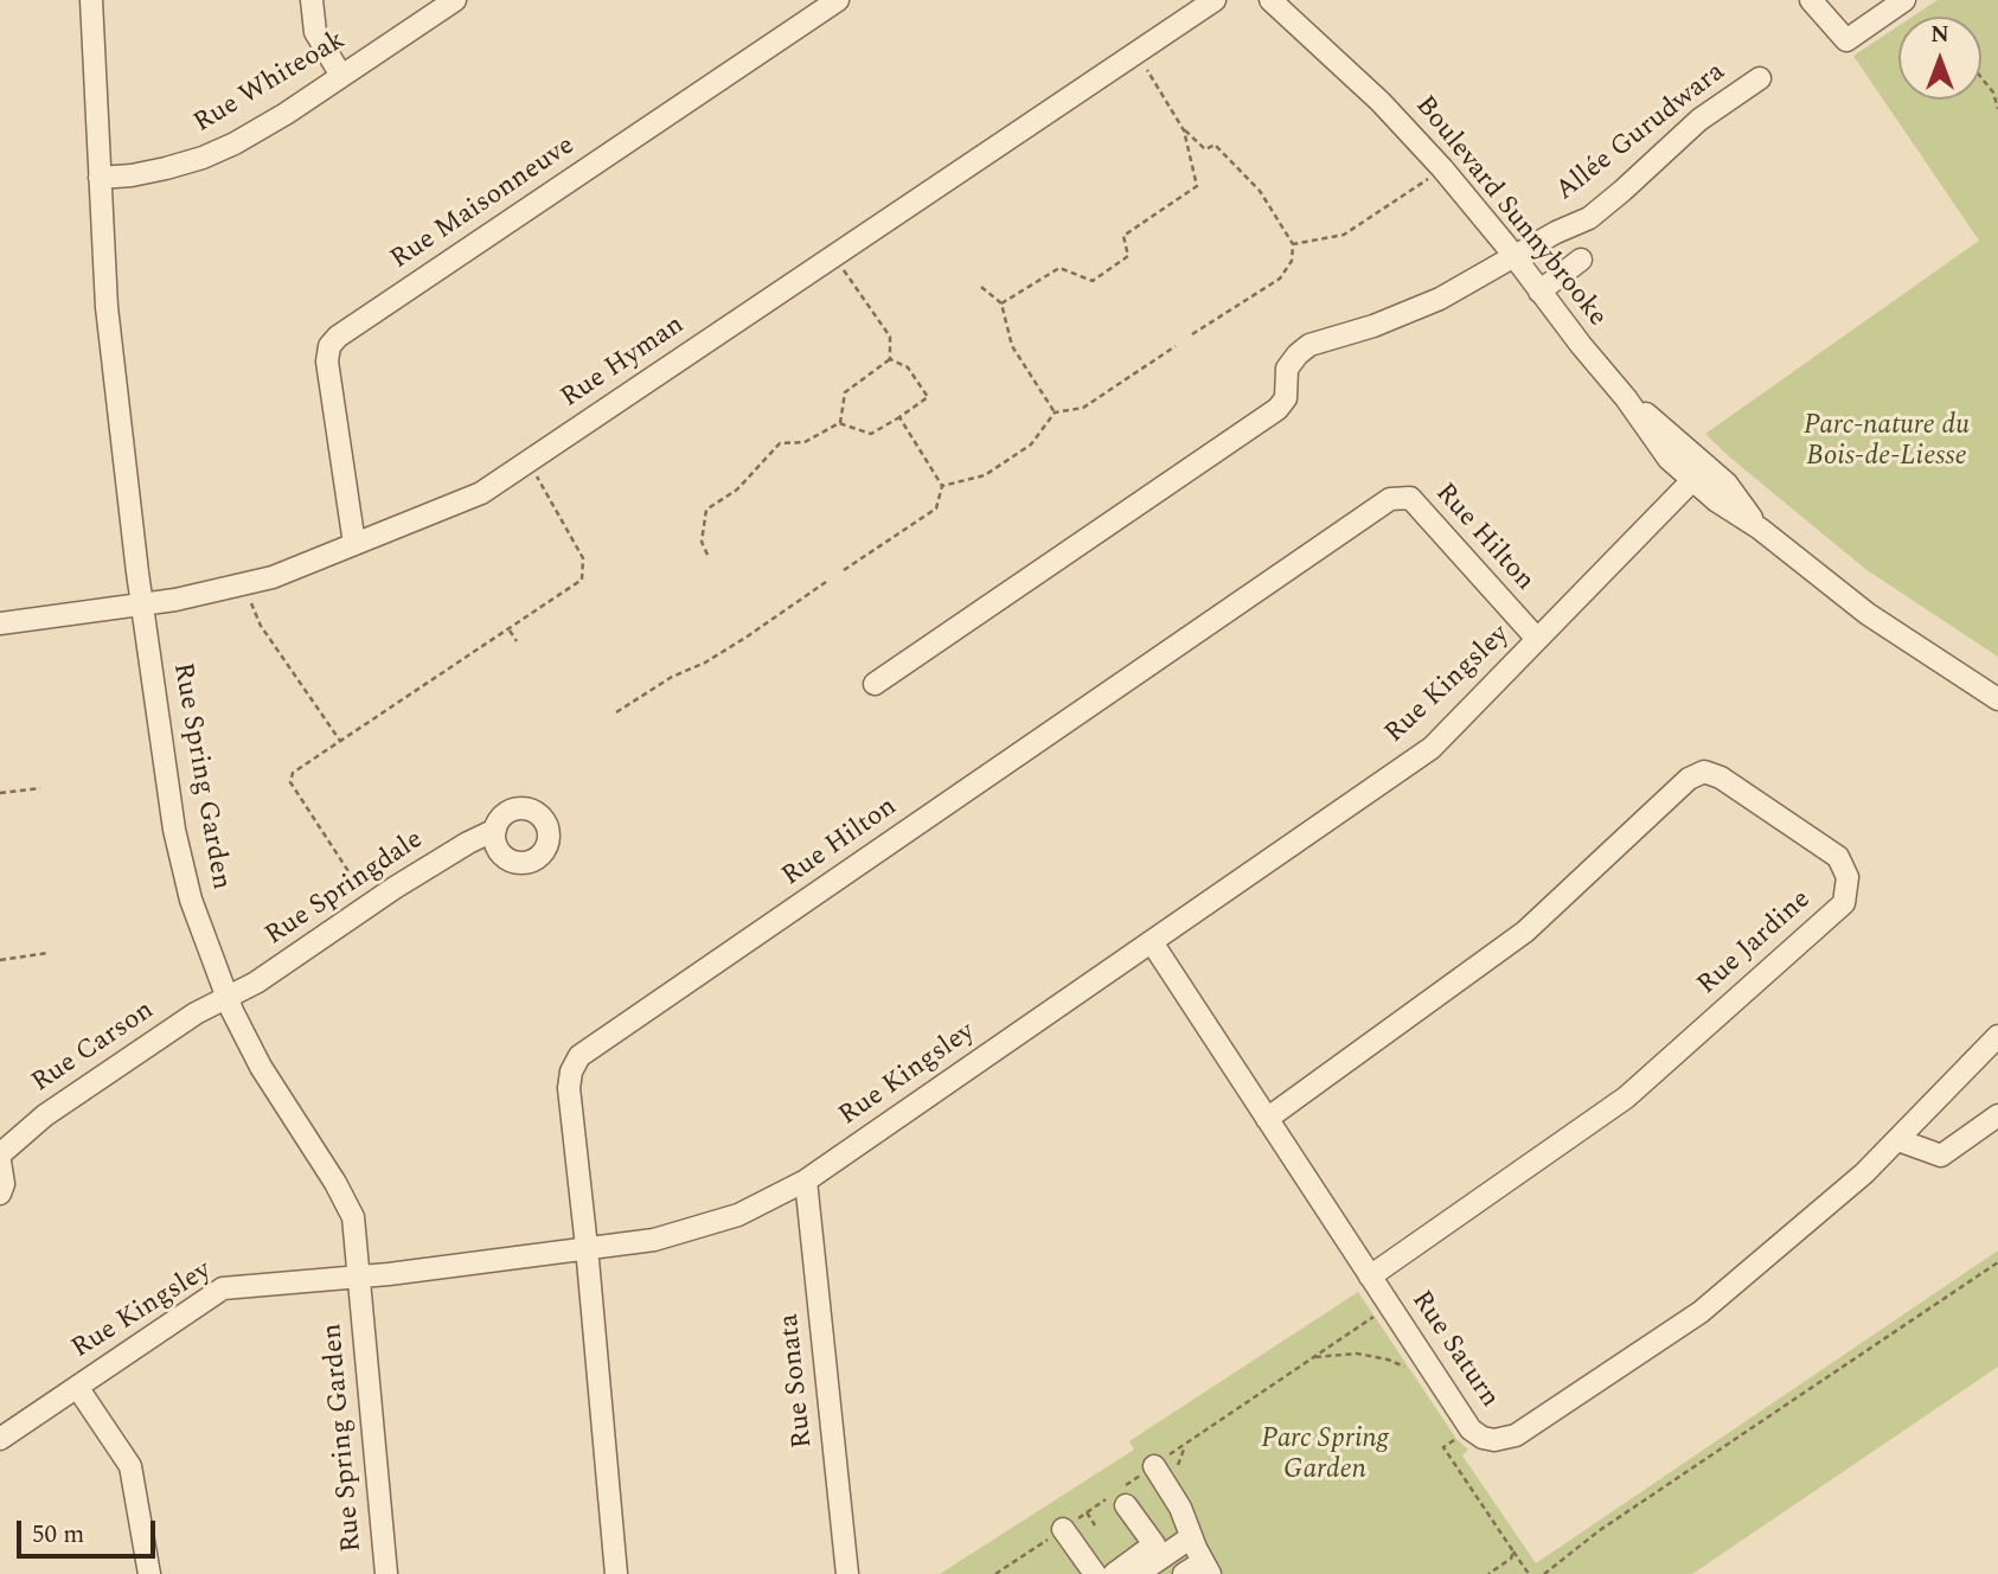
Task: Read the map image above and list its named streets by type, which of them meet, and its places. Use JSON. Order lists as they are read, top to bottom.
{
  "streets": {
    "street": [
      "Rue Whiteoak",
      "Allée Gurudwara",
      "Rue Maisonneuve",
      "Boulevard Sunnybrooke",
      "Rue Hyman",
      "Rue Hilton",
      "Rue Kingsley",
      "Rue Spring Garden",
      "Rue Springdale",
      "Rue Jardine",
      "Rue Carson",
      "Rue Saturn",
      "Rue Sonata"
    ]
  },
  "crossings": [
    ["Rue Whiteoak", "Rue Spring Garden"],
    ["Allée Gurudwara", "Boulevard Sunnybrooke"],
    ["Rue Maisonneuve", "Rue Hyman"],
    ["Boulevard Sunnybrooke", "Rue Kingsley"],
    ["Rue Hyman", "Rue Spring Garden"],
    ["Rue Hilton", "Rue Kingsley"],
    ["Rue Kingsley", "Rue Spring Garden"],
    ["Rue Kingsley", "Rue Saturn"],
    ["Rue Kingsley", "Rue Sonata"],
    ["Rue Spring Garden", "Rue Springdale"],
    ["Rue Spring Garden", "Rue Carson"],
    ["Rue Springdale", "Rue Carson"],
    ["Rue Jardine", "Rue Saturn"]
  ],
  "parks": ["Parc-nature du Bois-de-Liesse", "Parc Spring Garden"],
  "scale_bar": "50 m",
  "north": "top"
}
